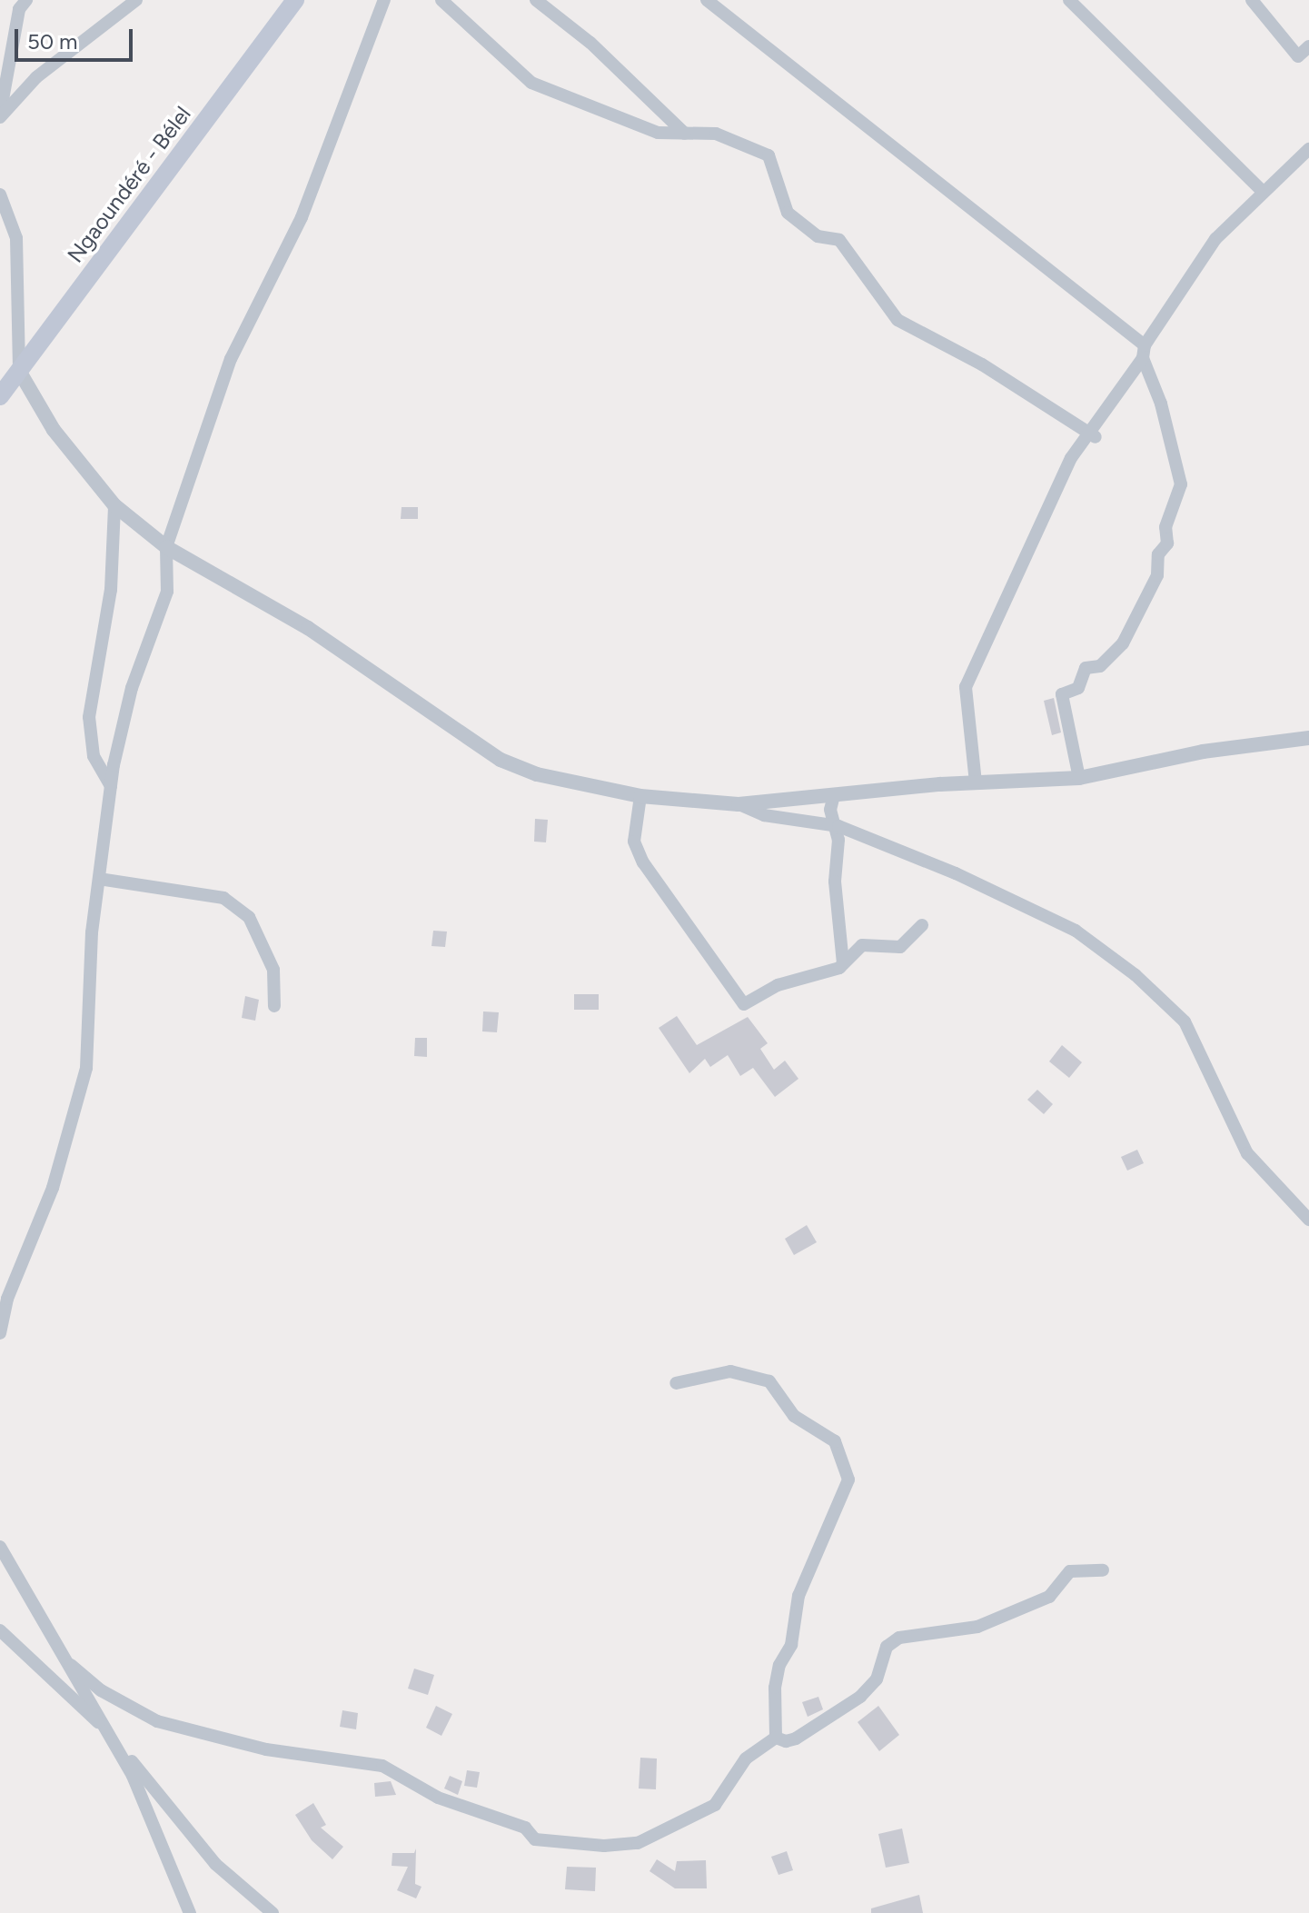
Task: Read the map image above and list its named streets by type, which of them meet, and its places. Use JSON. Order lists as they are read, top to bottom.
{
  "streets": {
    "main road": ["Ngaoundéré - Bélel"]
  },
  "scale_bar": "50 m"
}
